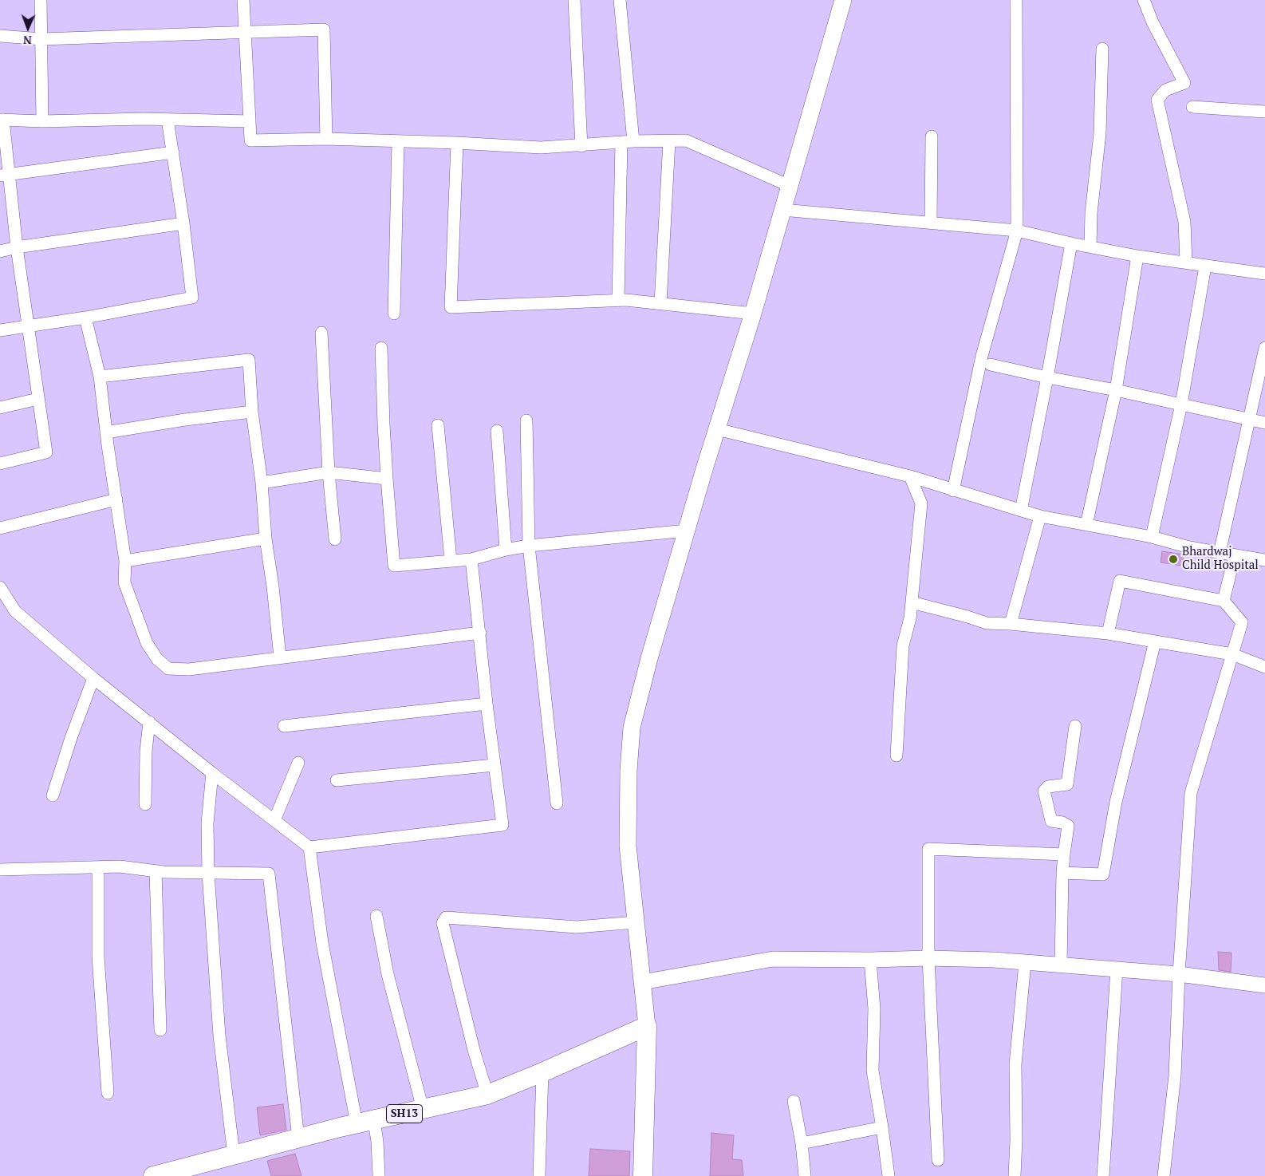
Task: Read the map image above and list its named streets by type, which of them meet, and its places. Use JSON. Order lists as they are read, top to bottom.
{
  "streets": {
    "main road": ["SH13"]
  },
  "places": ["Bhardwaj Child Hospital"],
  "north": "bottom"
}
